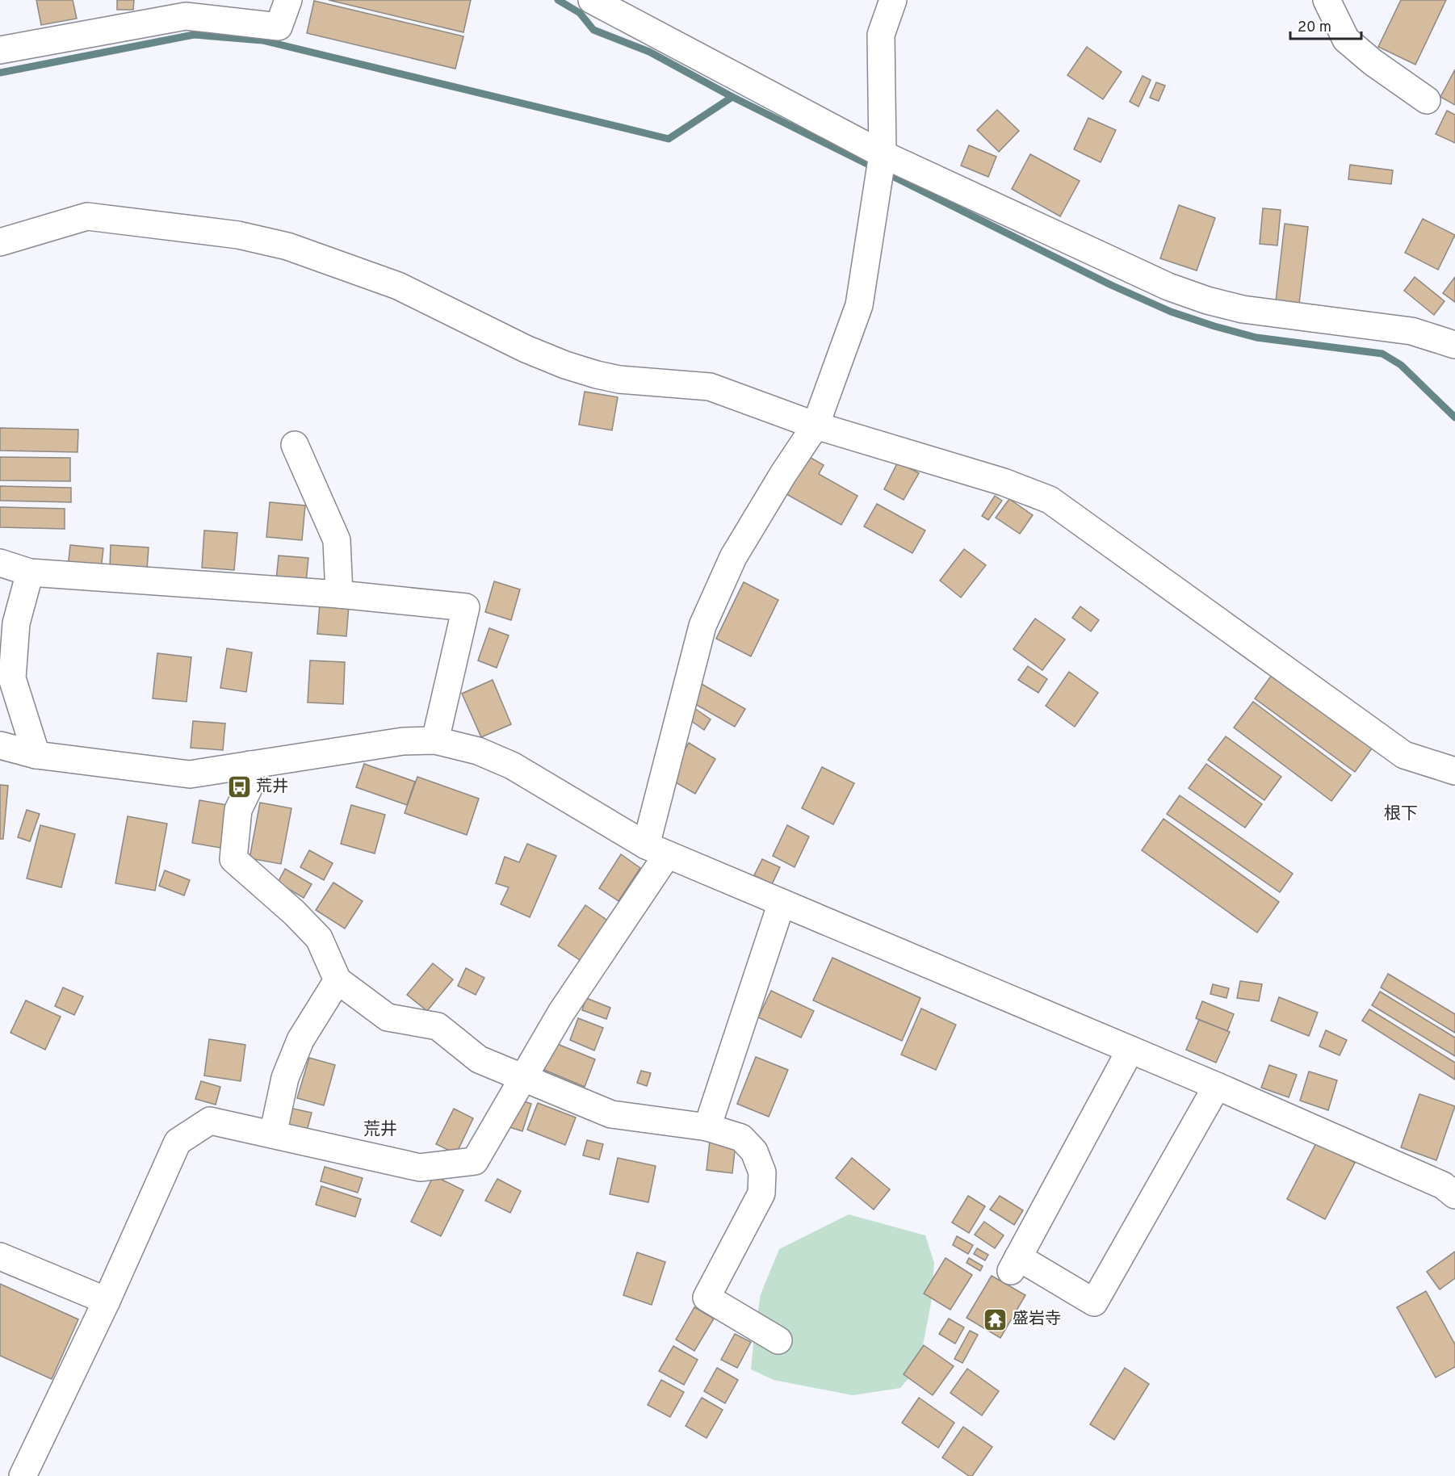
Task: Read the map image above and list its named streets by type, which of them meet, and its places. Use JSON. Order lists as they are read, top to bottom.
{
  "districts": ["根下", "荒井"],
  "places": {
    "bus stop": ["荒井"],
    "temple": ["盛岩寺"]
  },
  "scale_bar": "20 m"
}
